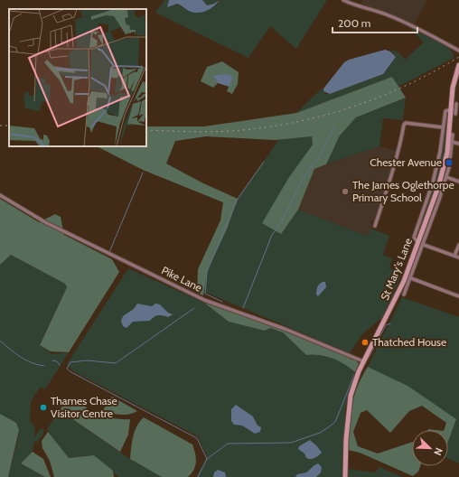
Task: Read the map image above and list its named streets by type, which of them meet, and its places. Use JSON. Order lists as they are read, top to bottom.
{
  "streets": {
    "main road": ["St Mary's Lane"],
    "street": ["Pike Lane"]
  },
  "crossings": [
    ["St Mary's Lane", "Pike Lane"]
  ],
  "places": {
    "transit": ["Chester Avenue"],
    "other": ["The James Oglethorpe Primary School", "Thatched House", "Thames Chase Visitor Centre"]
  },
  "scale_bar": "200 m",
  "north": "bottom right"
}
